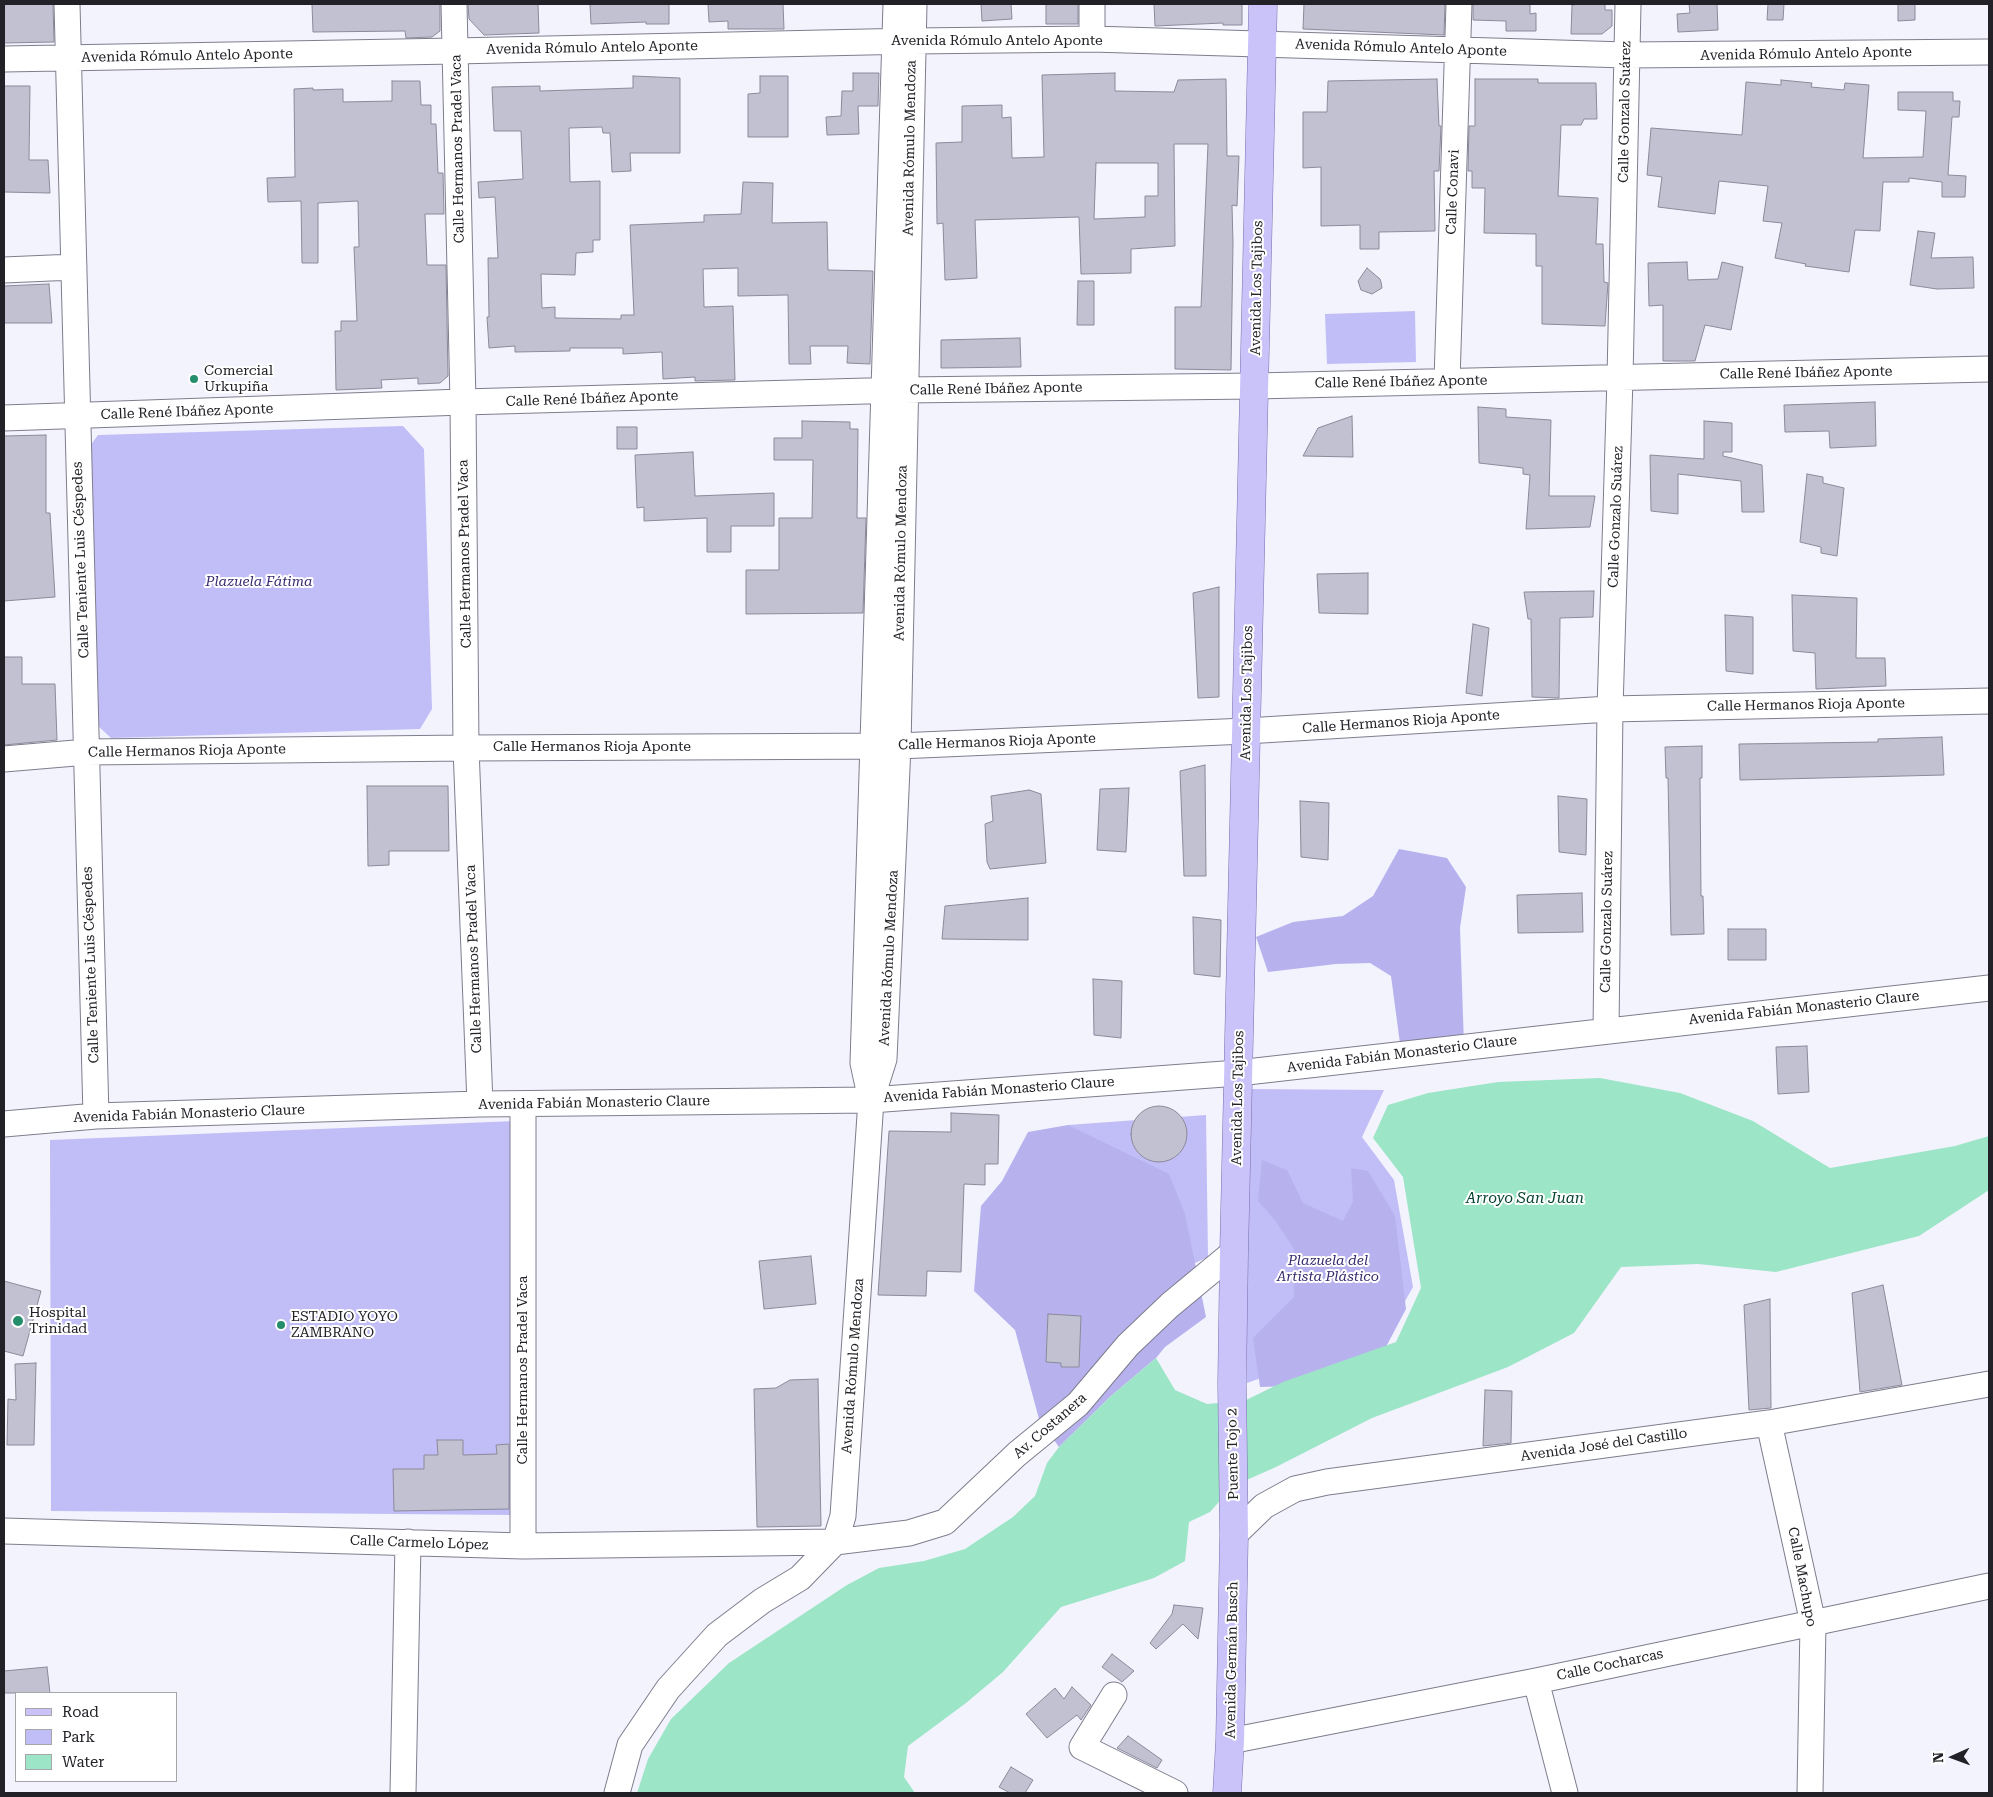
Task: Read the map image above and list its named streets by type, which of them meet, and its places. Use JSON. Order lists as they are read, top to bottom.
{
  "streets": {
    "main road": ["Avenida Los Tajibos", "Puente Tojo 2", "Avenida Germán Busch"],
    "street": [
      "Avenida Rómulo Antelo Aponte",
      "Calle Gonzalo Suárez",
      "Avenida Rómulo Mendoza",
      "Calle Hermanos Pradel Vaca",
      "Calle Conavi",
      "Calle René Ibáñez Aponte",
      "Calle Teniente Luis Céspedes",
      "Calle Hermanos Rioja Aponte",
      "Avenida Fabián Monasterio Claure",
      "Av. Costanera",
      "Avenida José del Castillo",
      "Calle Carmelo López",
      "Calle Machupo",
      "Calle Cocharcas"
    ]
  },
  "crossings": [
    ["Avenida Rómulo Antelo Aponte", "Calle Gonzalo Suárez"],
    ["Avenida Rómulo Antelo Aponte", "Avenida Rómulo Mendoza"],
    ["Avenida Rómulo Antelo Aponte", "Calle Hermanos Pradel Vaca"],
    ["Avenida Rómulo Antelo Aponte", "Calle Conavi"],
    ["Avenida Rómulo Antelo Aponte", "Avenida Los Tajibos"],
    ["Avenida Rómulo Antelo Aponte", "Calle Teniente Luis Céspedes"],
    ["Calle Gonzalo Suárez", "Calle René Ibáñez Aponte"],
    ["Calle Gonzalo Suárez", "Calle Hermanos Rioja Aponte"],
    ["Calle Gonzalo Suárez", "Avenida Fabián Monasterio Claure"],
    ["Avenida Rómulo Mendoza", "Calle René Ibáñez Aponte"],
    ["Avenida Rómulo Mendoza", "Calle Hermanos Rioja Aponte"],
    ["Avenida Rómulo Mendoza", "Avenida Fabián Monasterio Claure"],
    ["Avenida Rómulo Mendoza", "Av. Costanera"],
    ["Avenida Rómulo Mendoza", "Calle Carmelo López"],
    ["Calle Hermanos Pradel Vaca", "Calle René Ibáñez Aponte"],
    ["Calle Hermanos Pradel Vaca", "Calle Hermanos Rioja Aponte"],
    ["Calle Hermanos Pradel Vaca", "Avenida Fabián Monasterio Claure"],
    ["Calle Hermanos Pradel Vaca", "Calle Carmelo López"],
    ["Calle Conavi", "Calle René Ibáñez Aponte"],
    ["Avenida Los Tajibos", "Calle René Ibáñez Aponte"],
    ["Avenida Los Tajibos", "Calle Hermanos Rioja Aponte"],
    ["Avenida Los Tajibos", "Avenida Fabián Monasterio Claure"],
    ["Avenida Los Tajibos", "Av. Costanera"],
    ["Avenida Los Tajibos", "Puente Tojo 2"],
    ["Calle René Ibáñez Aponte", "Calle Teniente Luis Céspedes"],
    ["Calle Teniente Luis Céspedes", "Calle Hermanos Rioja Aponte"],
    ["Calle Teniente Luis Céspedes", "Avenida Fabián Monasterio Claure"],
    ["Av. Costanera", "Calle Carmelo López"],
    ["Avenida José del Castillo", "Puente Tojo 2"],
    ["Avenida José del Castillo", "Calle Machupo"],
    ["Avenida José del Castillo", "Avenida Germán Busch"],
    ["Puente Tojo 2", "Avenida Germán Busch"],
    ["Calle Machupo", "Calle Cocharcas"],
    ["Avenida Germán Busch", "Calle Cocharcas"]
  ],
  "water": ["Arroyo San Juan"],
  "parks": ["Plazuela Fátima", "Plazuela del Artista Plástico"],
  "places": ["Comercial Urkupiña", "Hospital Trinidad", "ESTADIO YOYO ZAMBRANO"],
  "legend": ["Road", "Park", "Water"],
  "north": "left"
}
